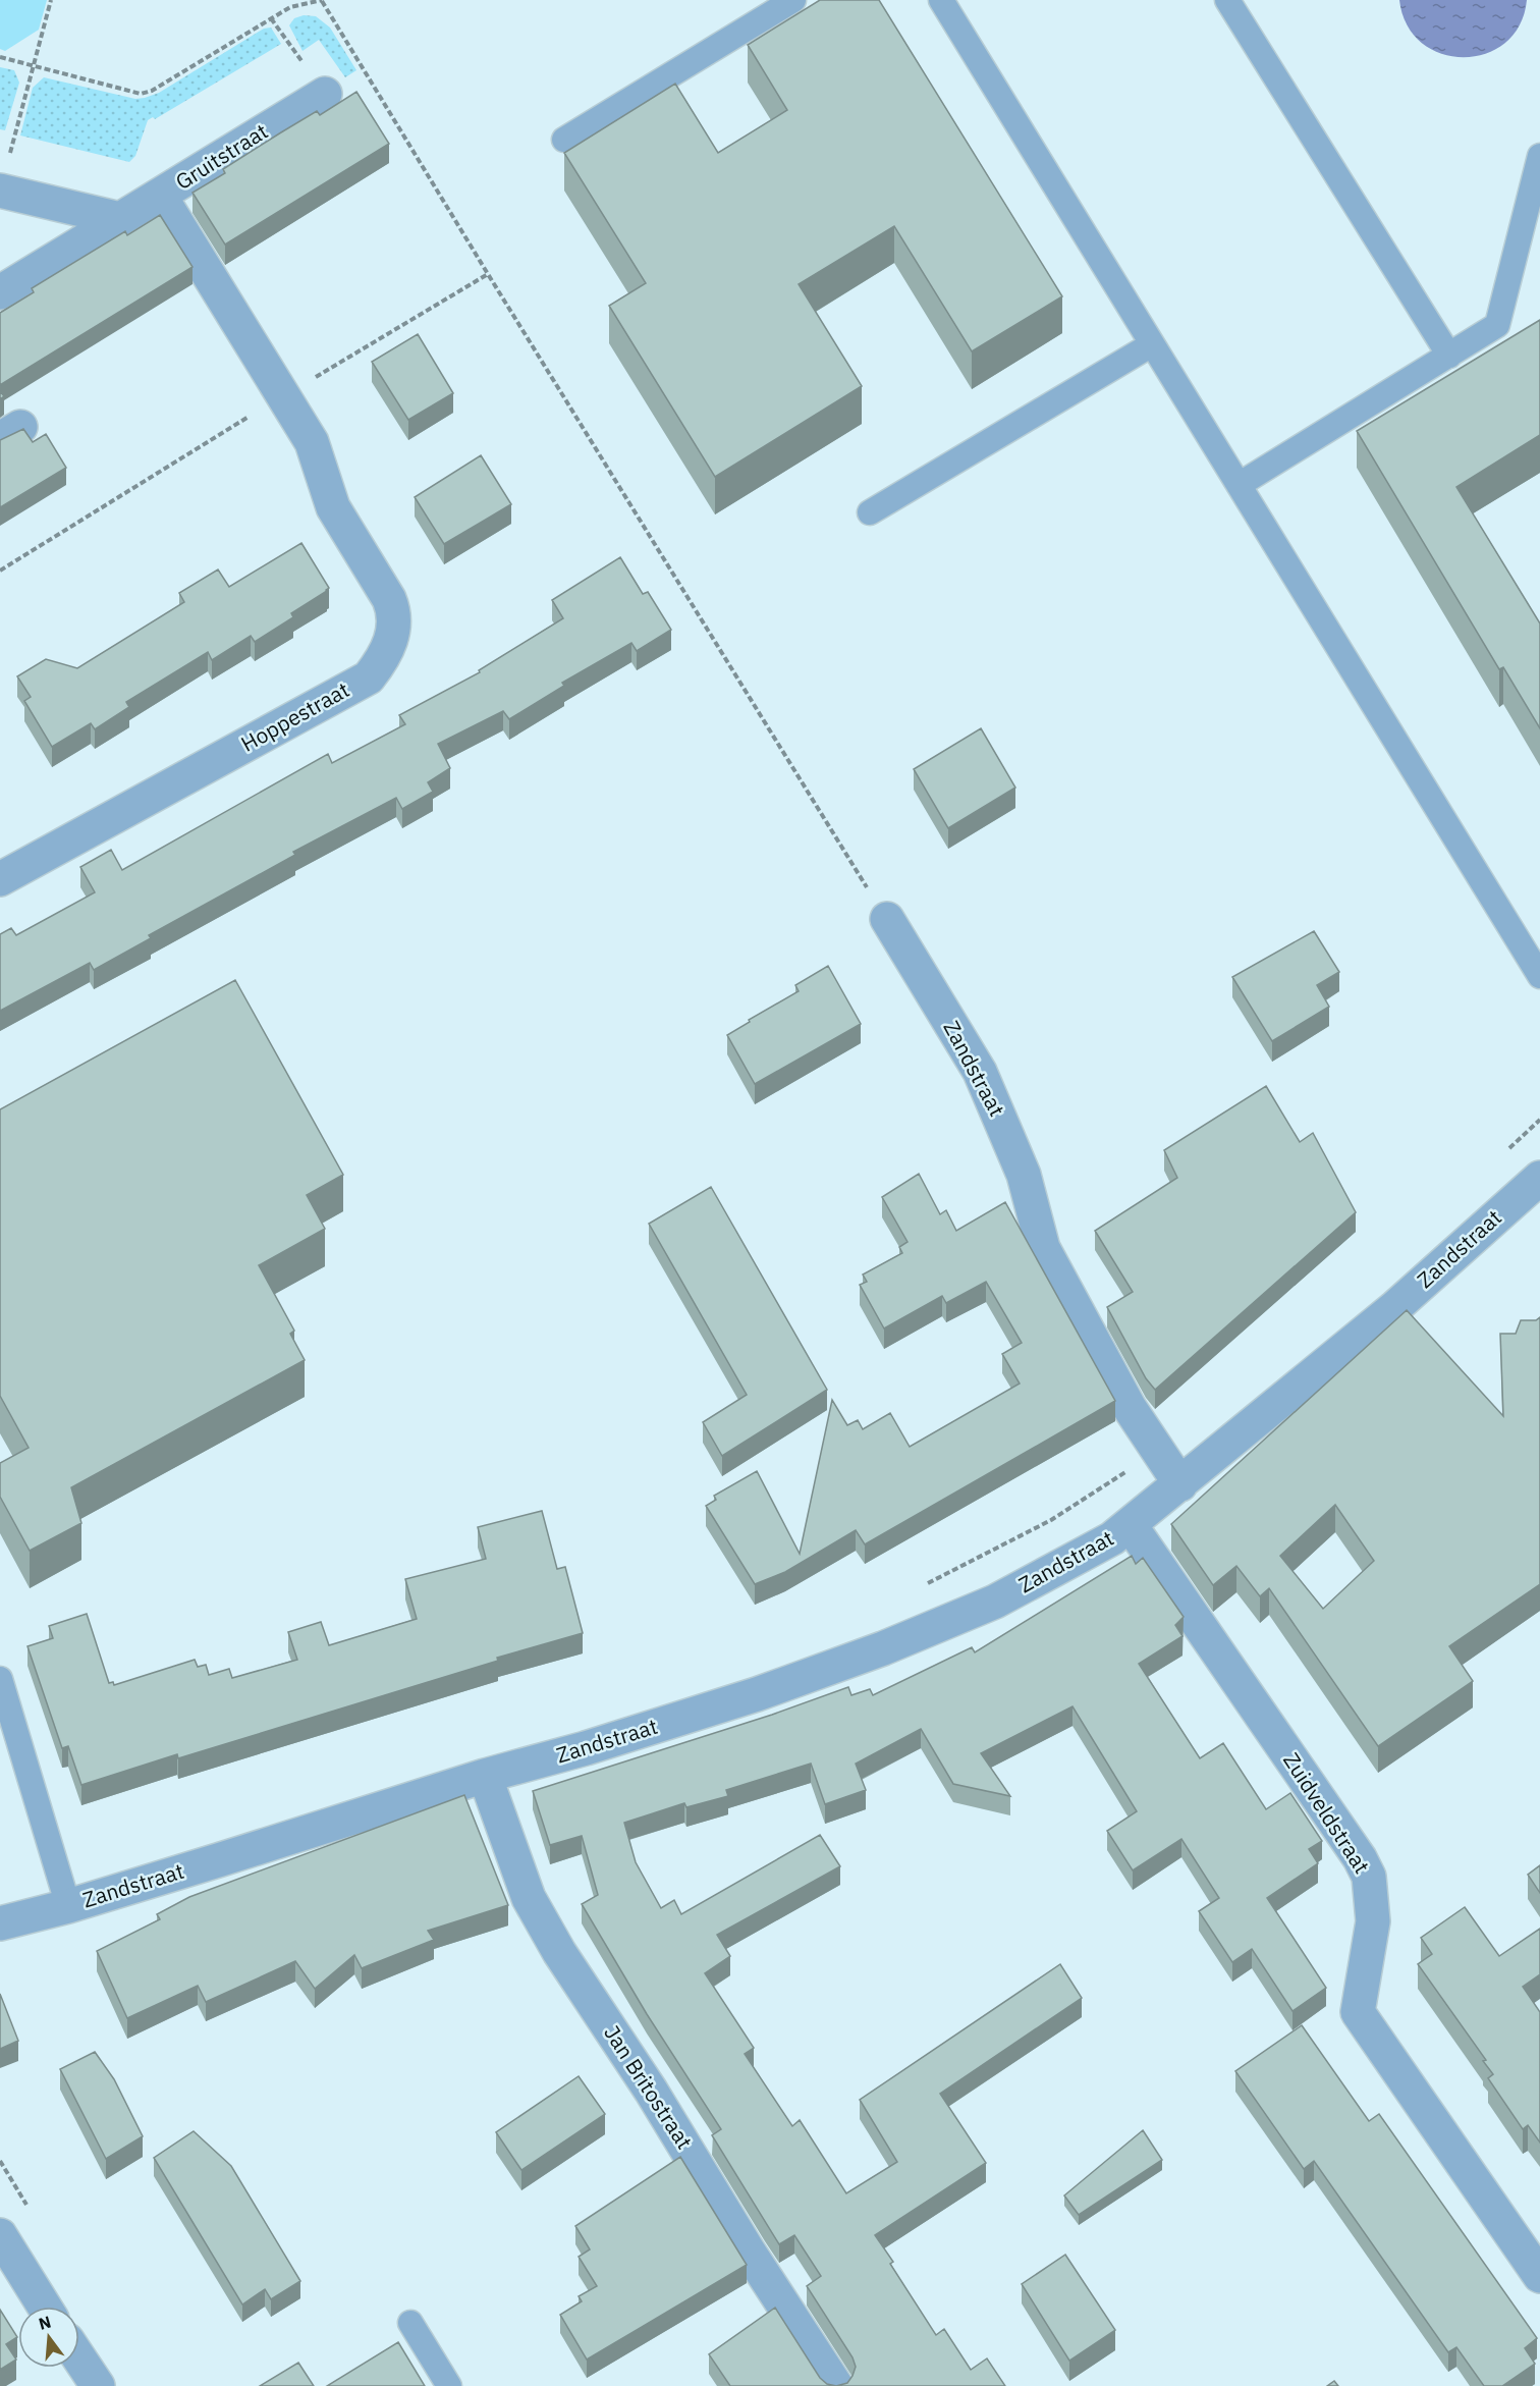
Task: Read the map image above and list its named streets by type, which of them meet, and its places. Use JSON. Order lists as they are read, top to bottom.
{
  "streets": {
    "street": [
      "Gruitstraat",
      "Hoppestraat",
      "Zandstraat",
      "Zuidveldstraat",
      "Jan Britostraat"
    ]
  },
  "crossings": [
    ["Gruitstraat", "Hoppestraat"],
    ["Zandstraat", "Zuidveldstraat"],
    ["Zandstraat", "Jan Britostraat"]
  ],
  "north": "top"
}
